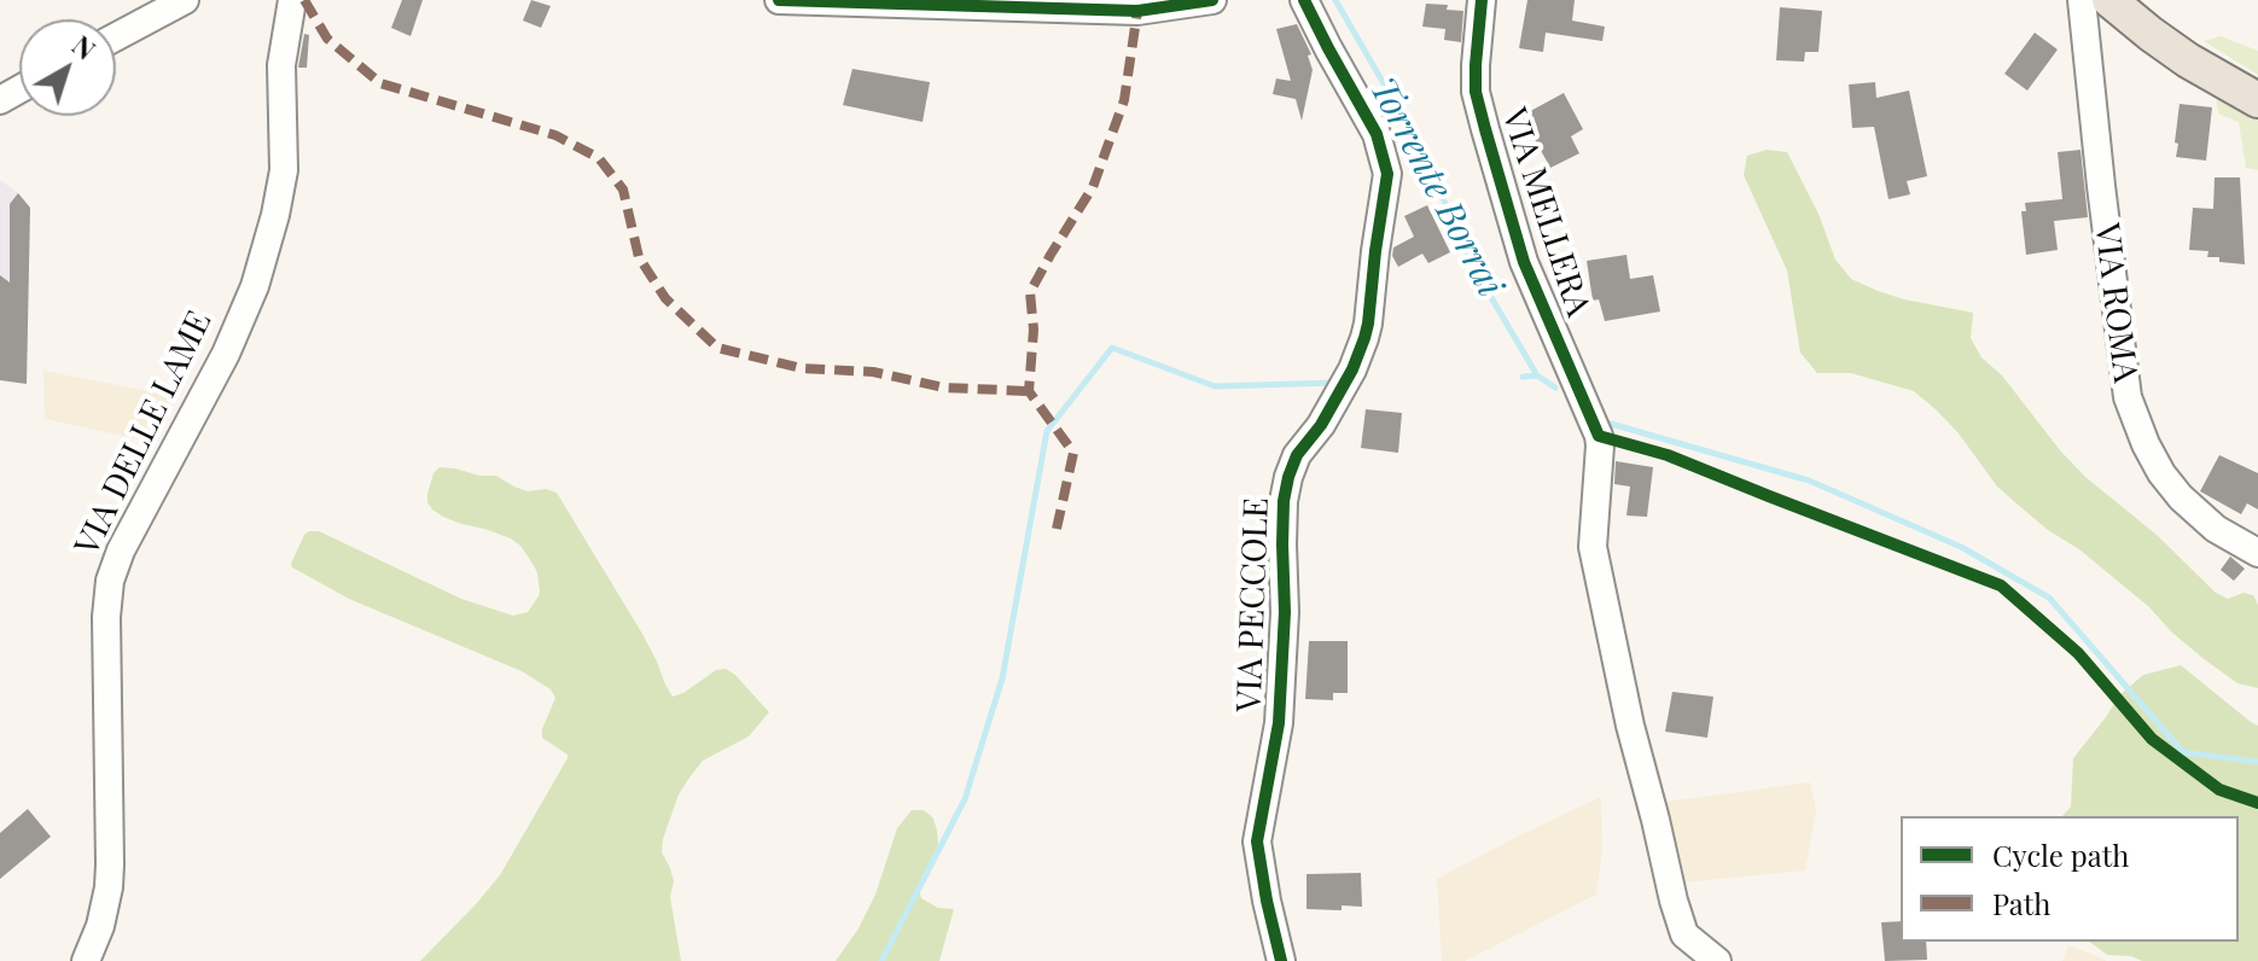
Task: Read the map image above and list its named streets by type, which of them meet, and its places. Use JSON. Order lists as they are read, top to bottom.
{
  "streets": {
    "street": [
      "VIA MELLERA",
      "VIA ROMA",
      "VIA DELLE LAME",
      "VIA PECCOLE"
    ]
  },
  "water": ["Torrente Borrai"],
  "legend": ["Cycle path", "Path"],
  "north": "top right"
}
